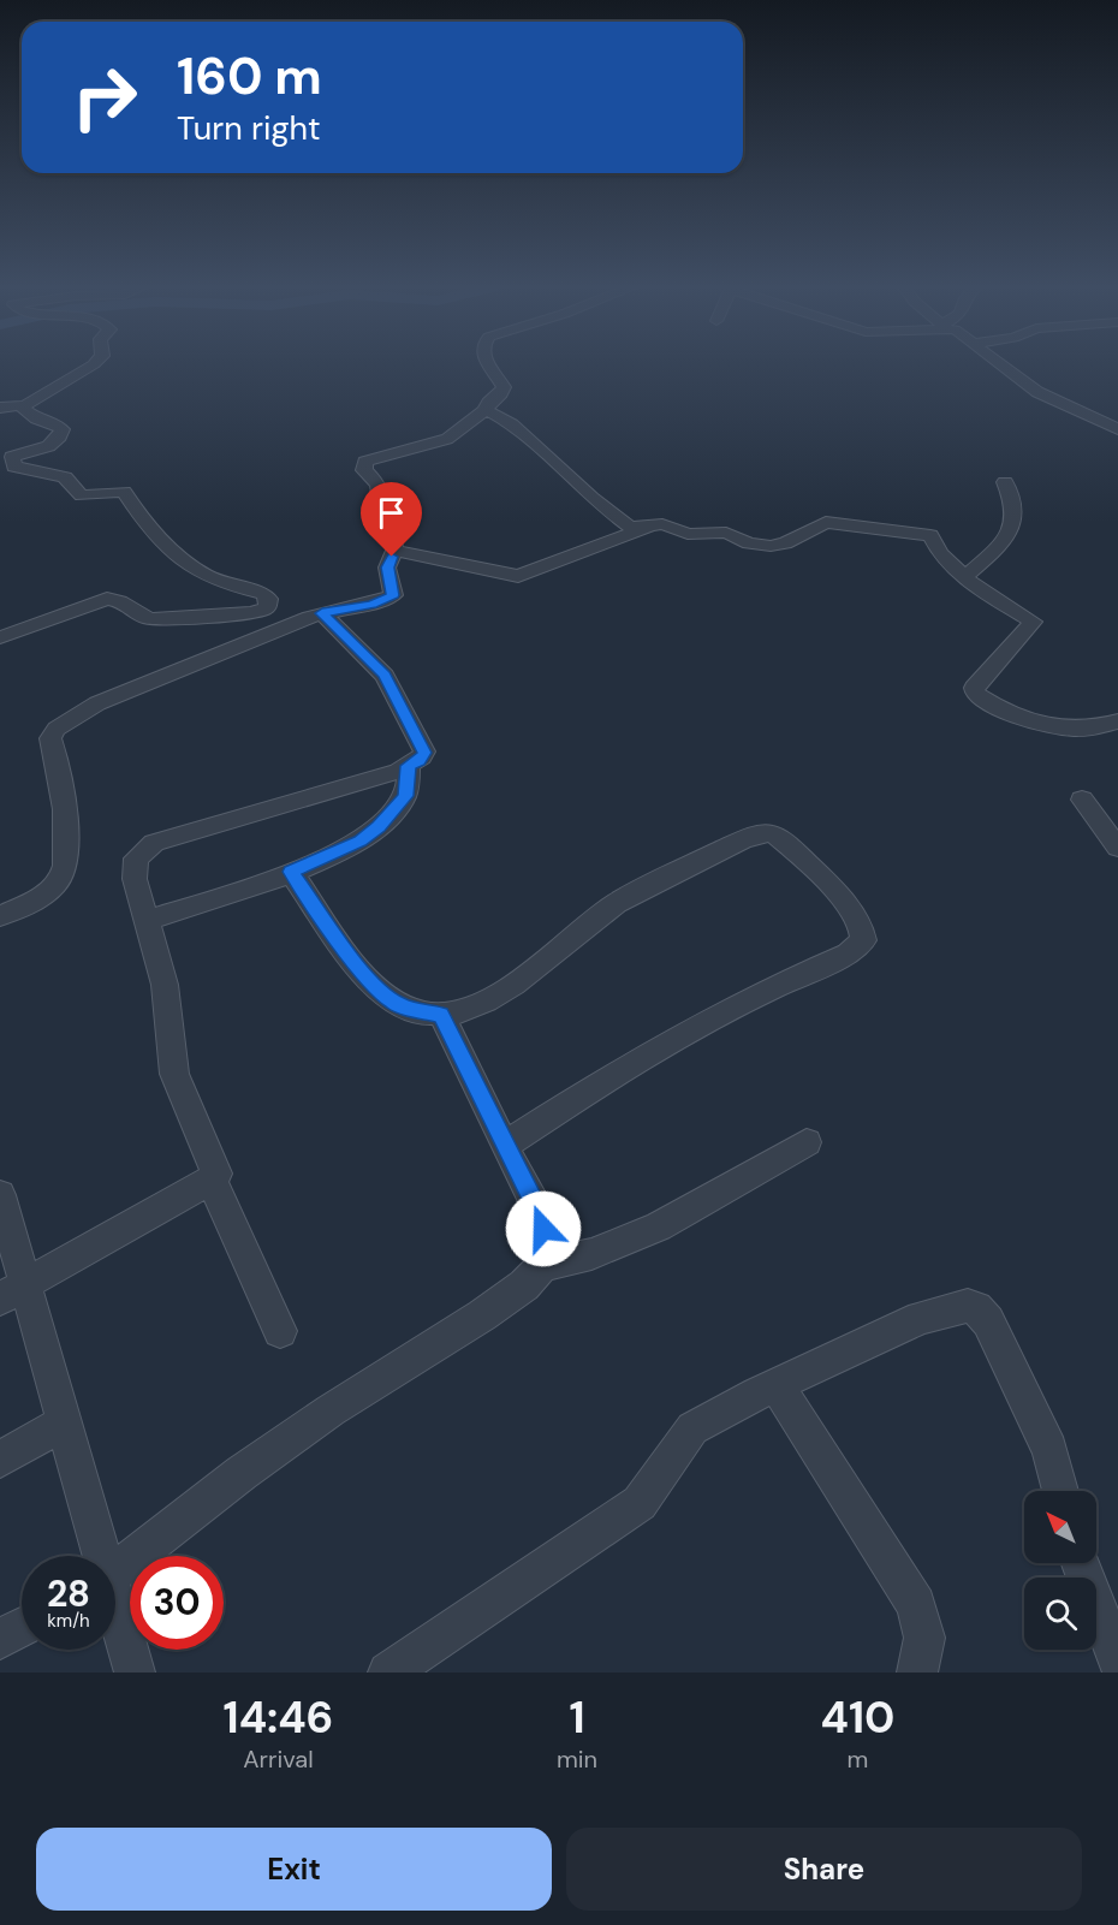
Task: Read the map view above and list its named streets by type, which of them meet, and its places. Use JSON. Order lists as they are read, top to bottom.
{
  "north": "top left",
  "page": {
    "turn": ["160 m", "Turn right"],
    "speed": "28 km/h",
    "limit": "30",
    "eta": [
      "14:46",
      "Arrival",
      "1",
      "min",
      "410",
      "m"
    ],
    "buttons": ["Exit", "Share"]
  }
}
